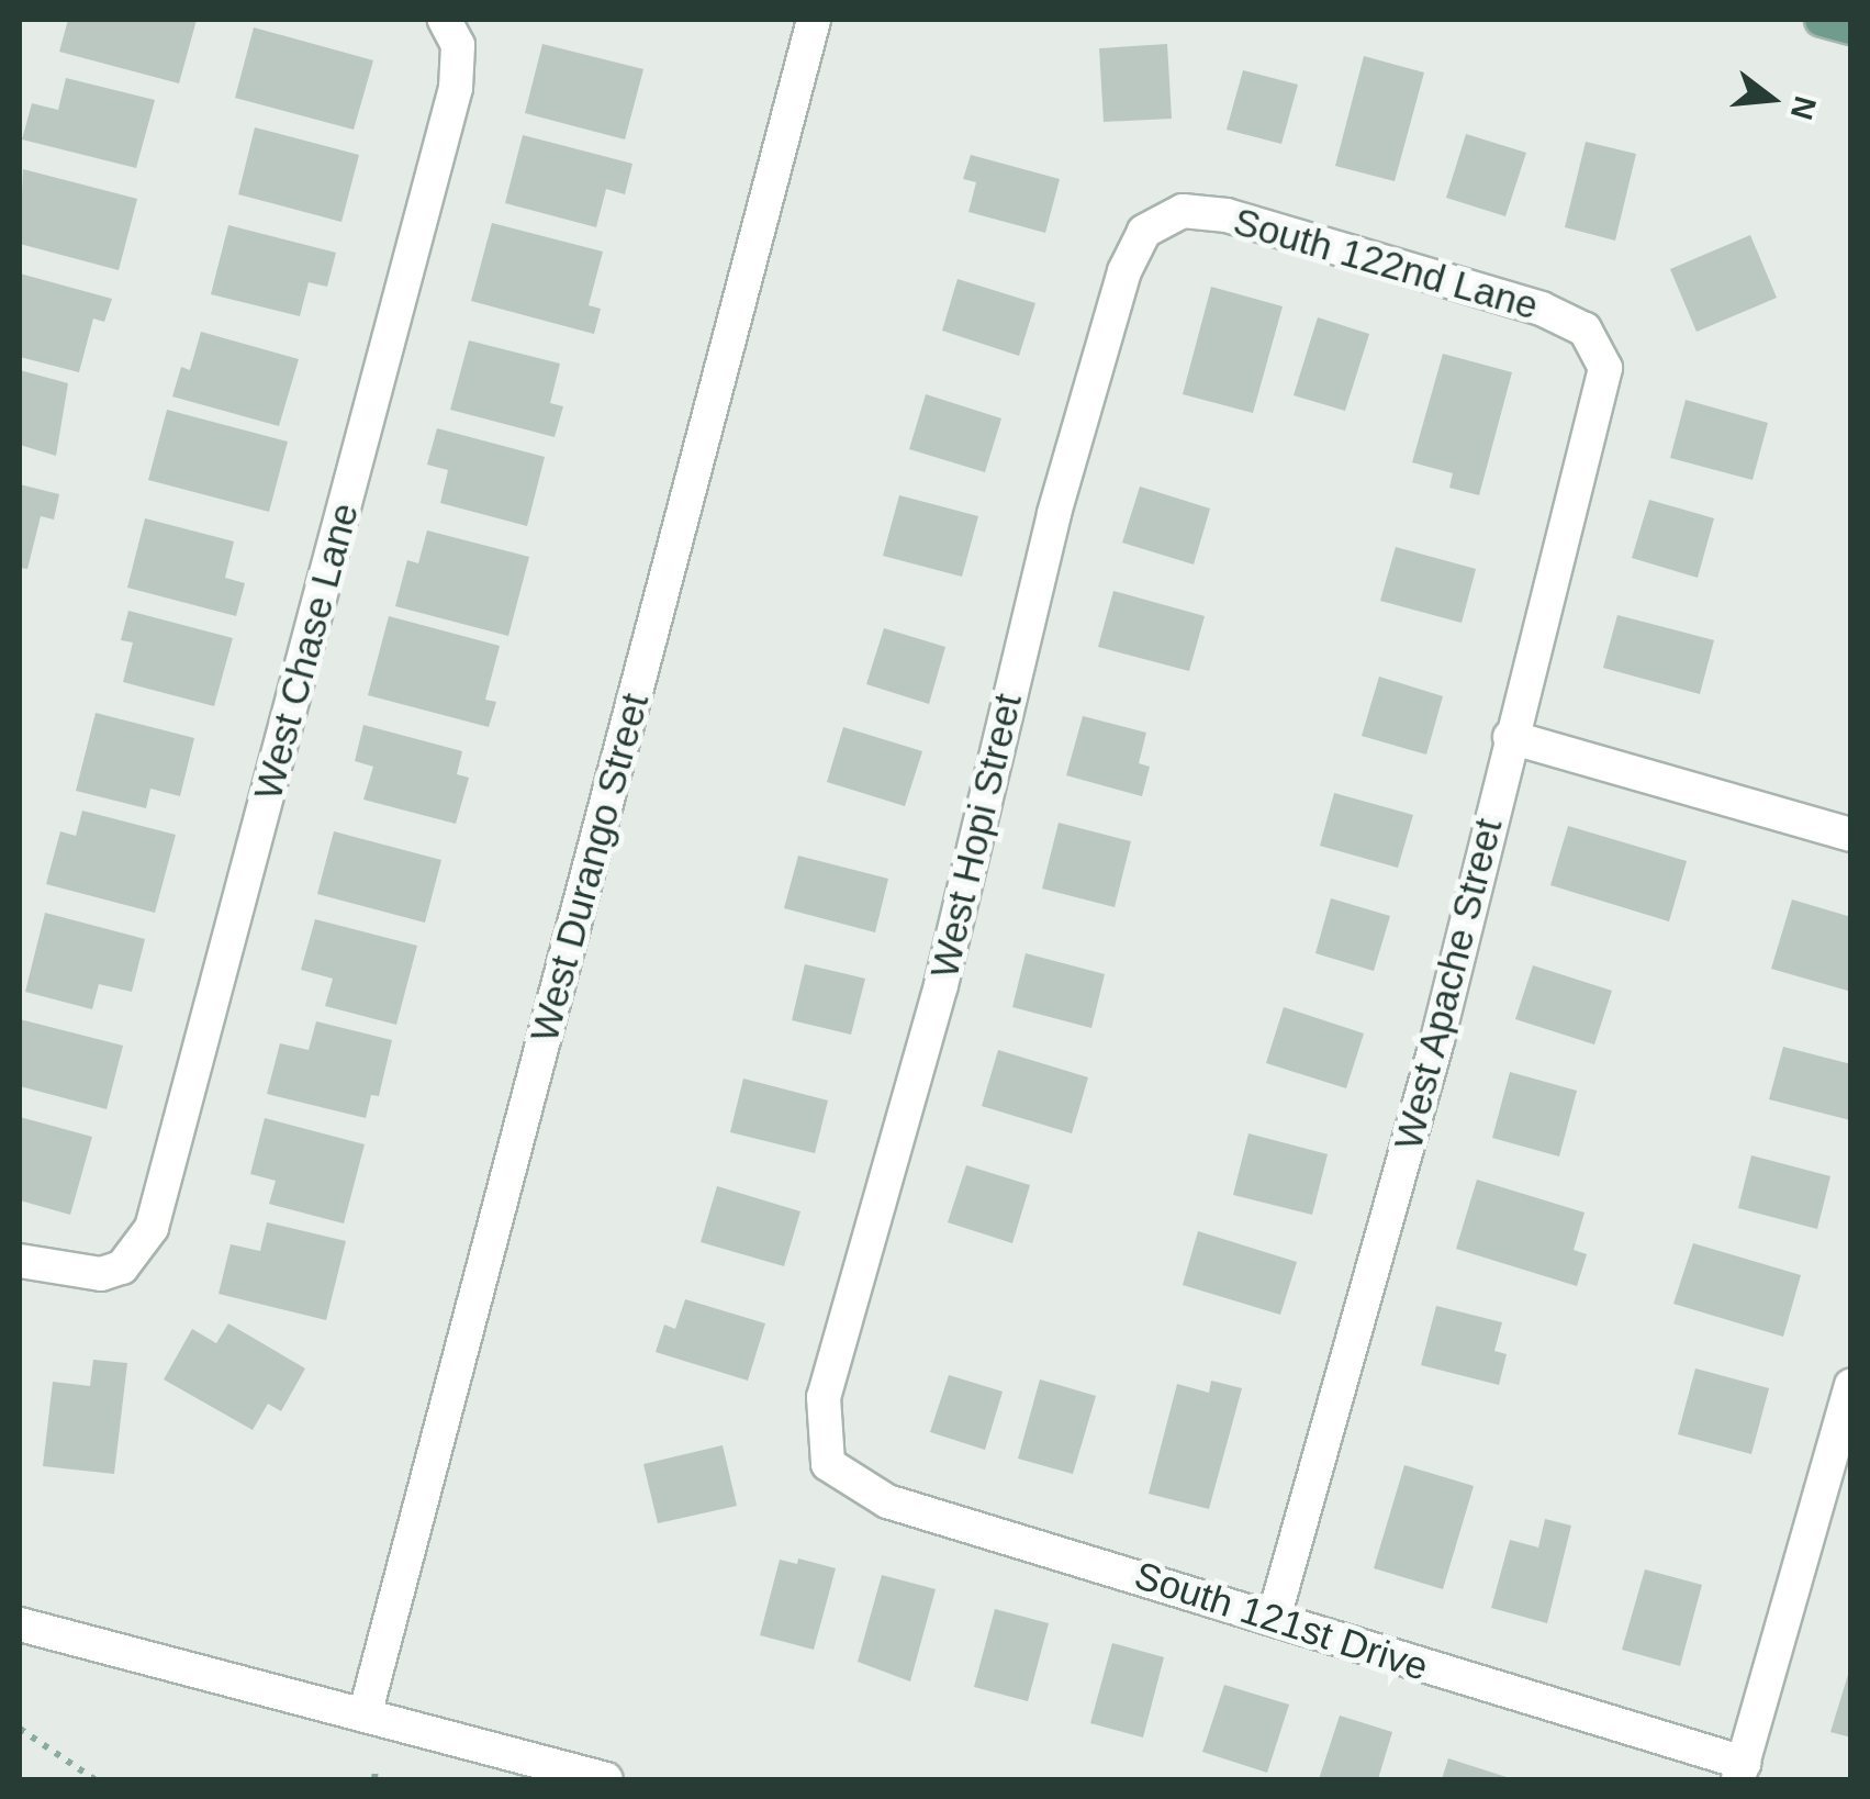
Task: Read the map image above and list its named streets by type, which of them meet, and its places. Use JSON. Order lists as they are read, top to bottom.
{
  "streets": {
    "street": [
      "South 122nd Lane",
      "West Chase Lane",
      "West Hopi Street",
      "West Durango Street",
      "West Apache Street",
      "South 121st Drive"
    ]
  },
  "crossings": [
    ["South 122nd Lane", "West Hopi Street"],
    ["South 122nd Lane", "West Apache Street"],
    ["West Hopi Street", "South 121st Drive"],
    ["West Apache Street", "South 121st Drive"]
  ],
  "north": "right"
}
